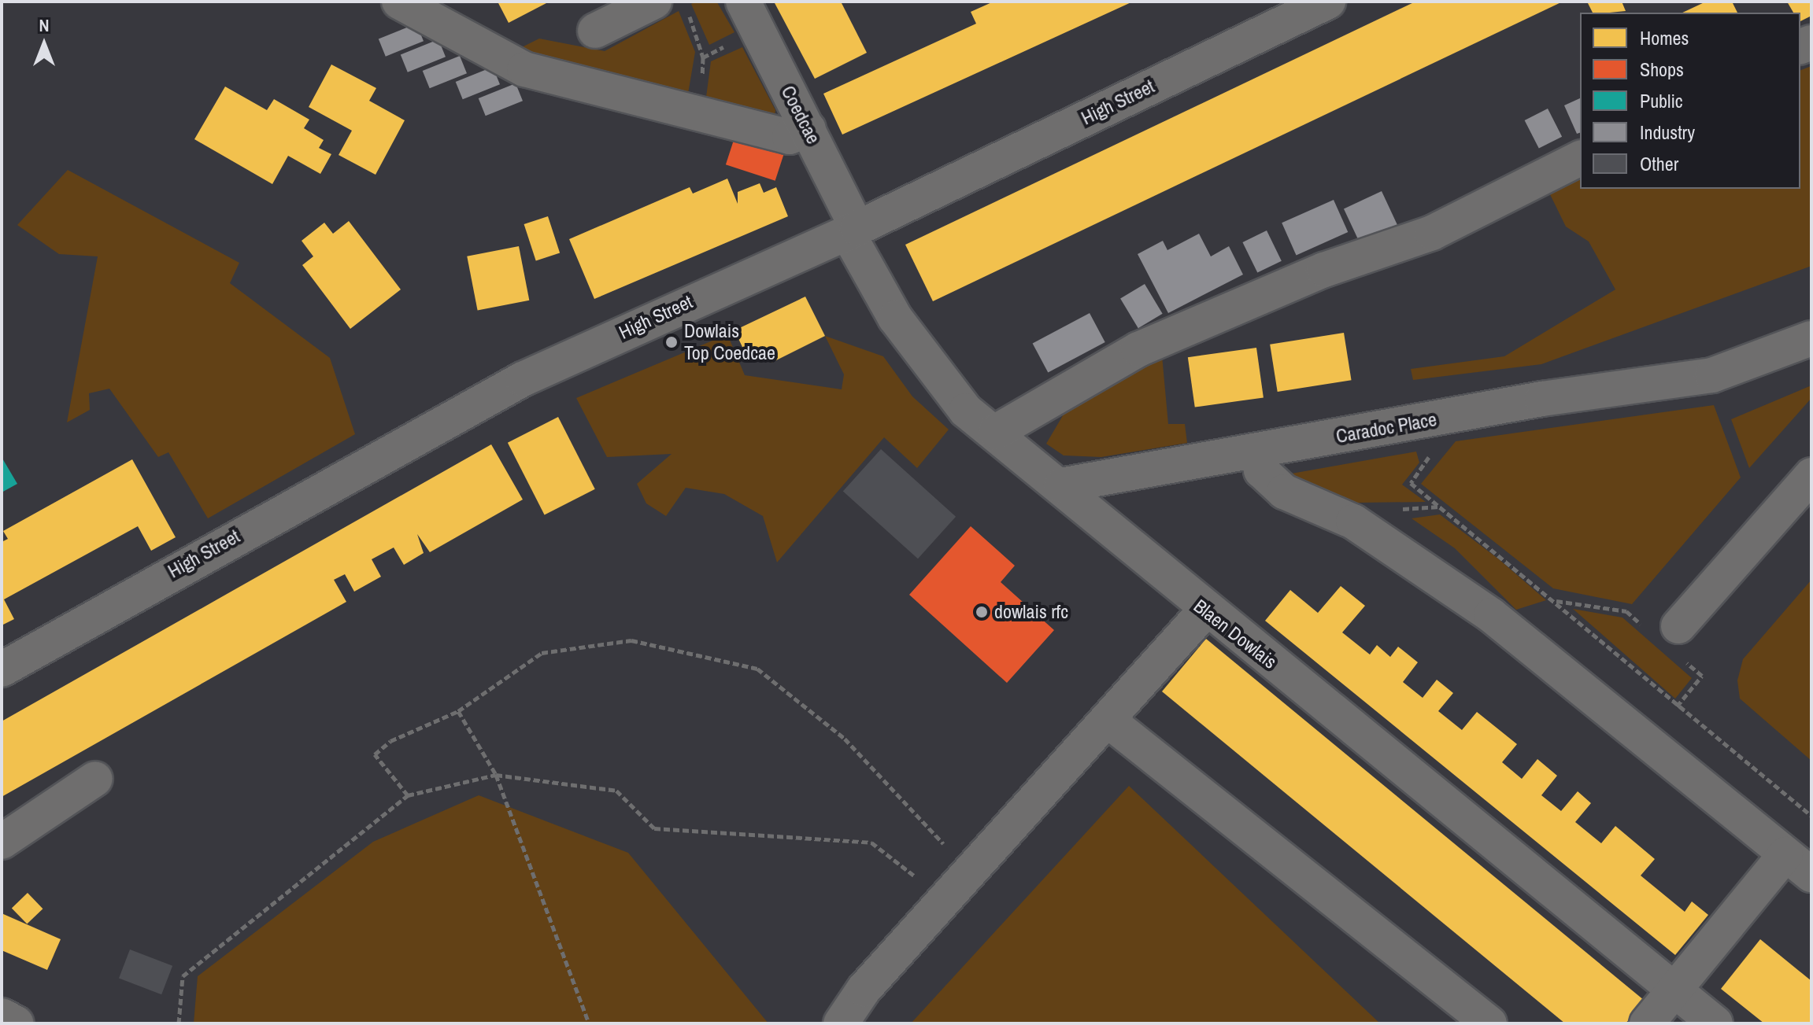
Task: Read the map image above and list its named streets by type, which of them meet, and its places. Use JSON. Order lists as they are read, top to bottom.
{
  "streets": {
    "street": [
      "High Street",
      "Coedcae",
      "Caradoc Place",
      "Blaen Dowlais"
    ]
  },
  "crossings": [
    ["High Street", "Coedcae"],
    ["High Street", "Blaen Dowlais"],
    ["Coedcae", "Blaen Dowlais"],
    ["Caradoc Place", "Blaen Dowlais"]
  ],
  "places": ["Dowlais Top Coedcae", "dowlais rfc"],
  "legend": [
    "Homes",
    "Shops",
    "Public",
    "Industry",
    "Other"
  ],
  "north": "top"
}
